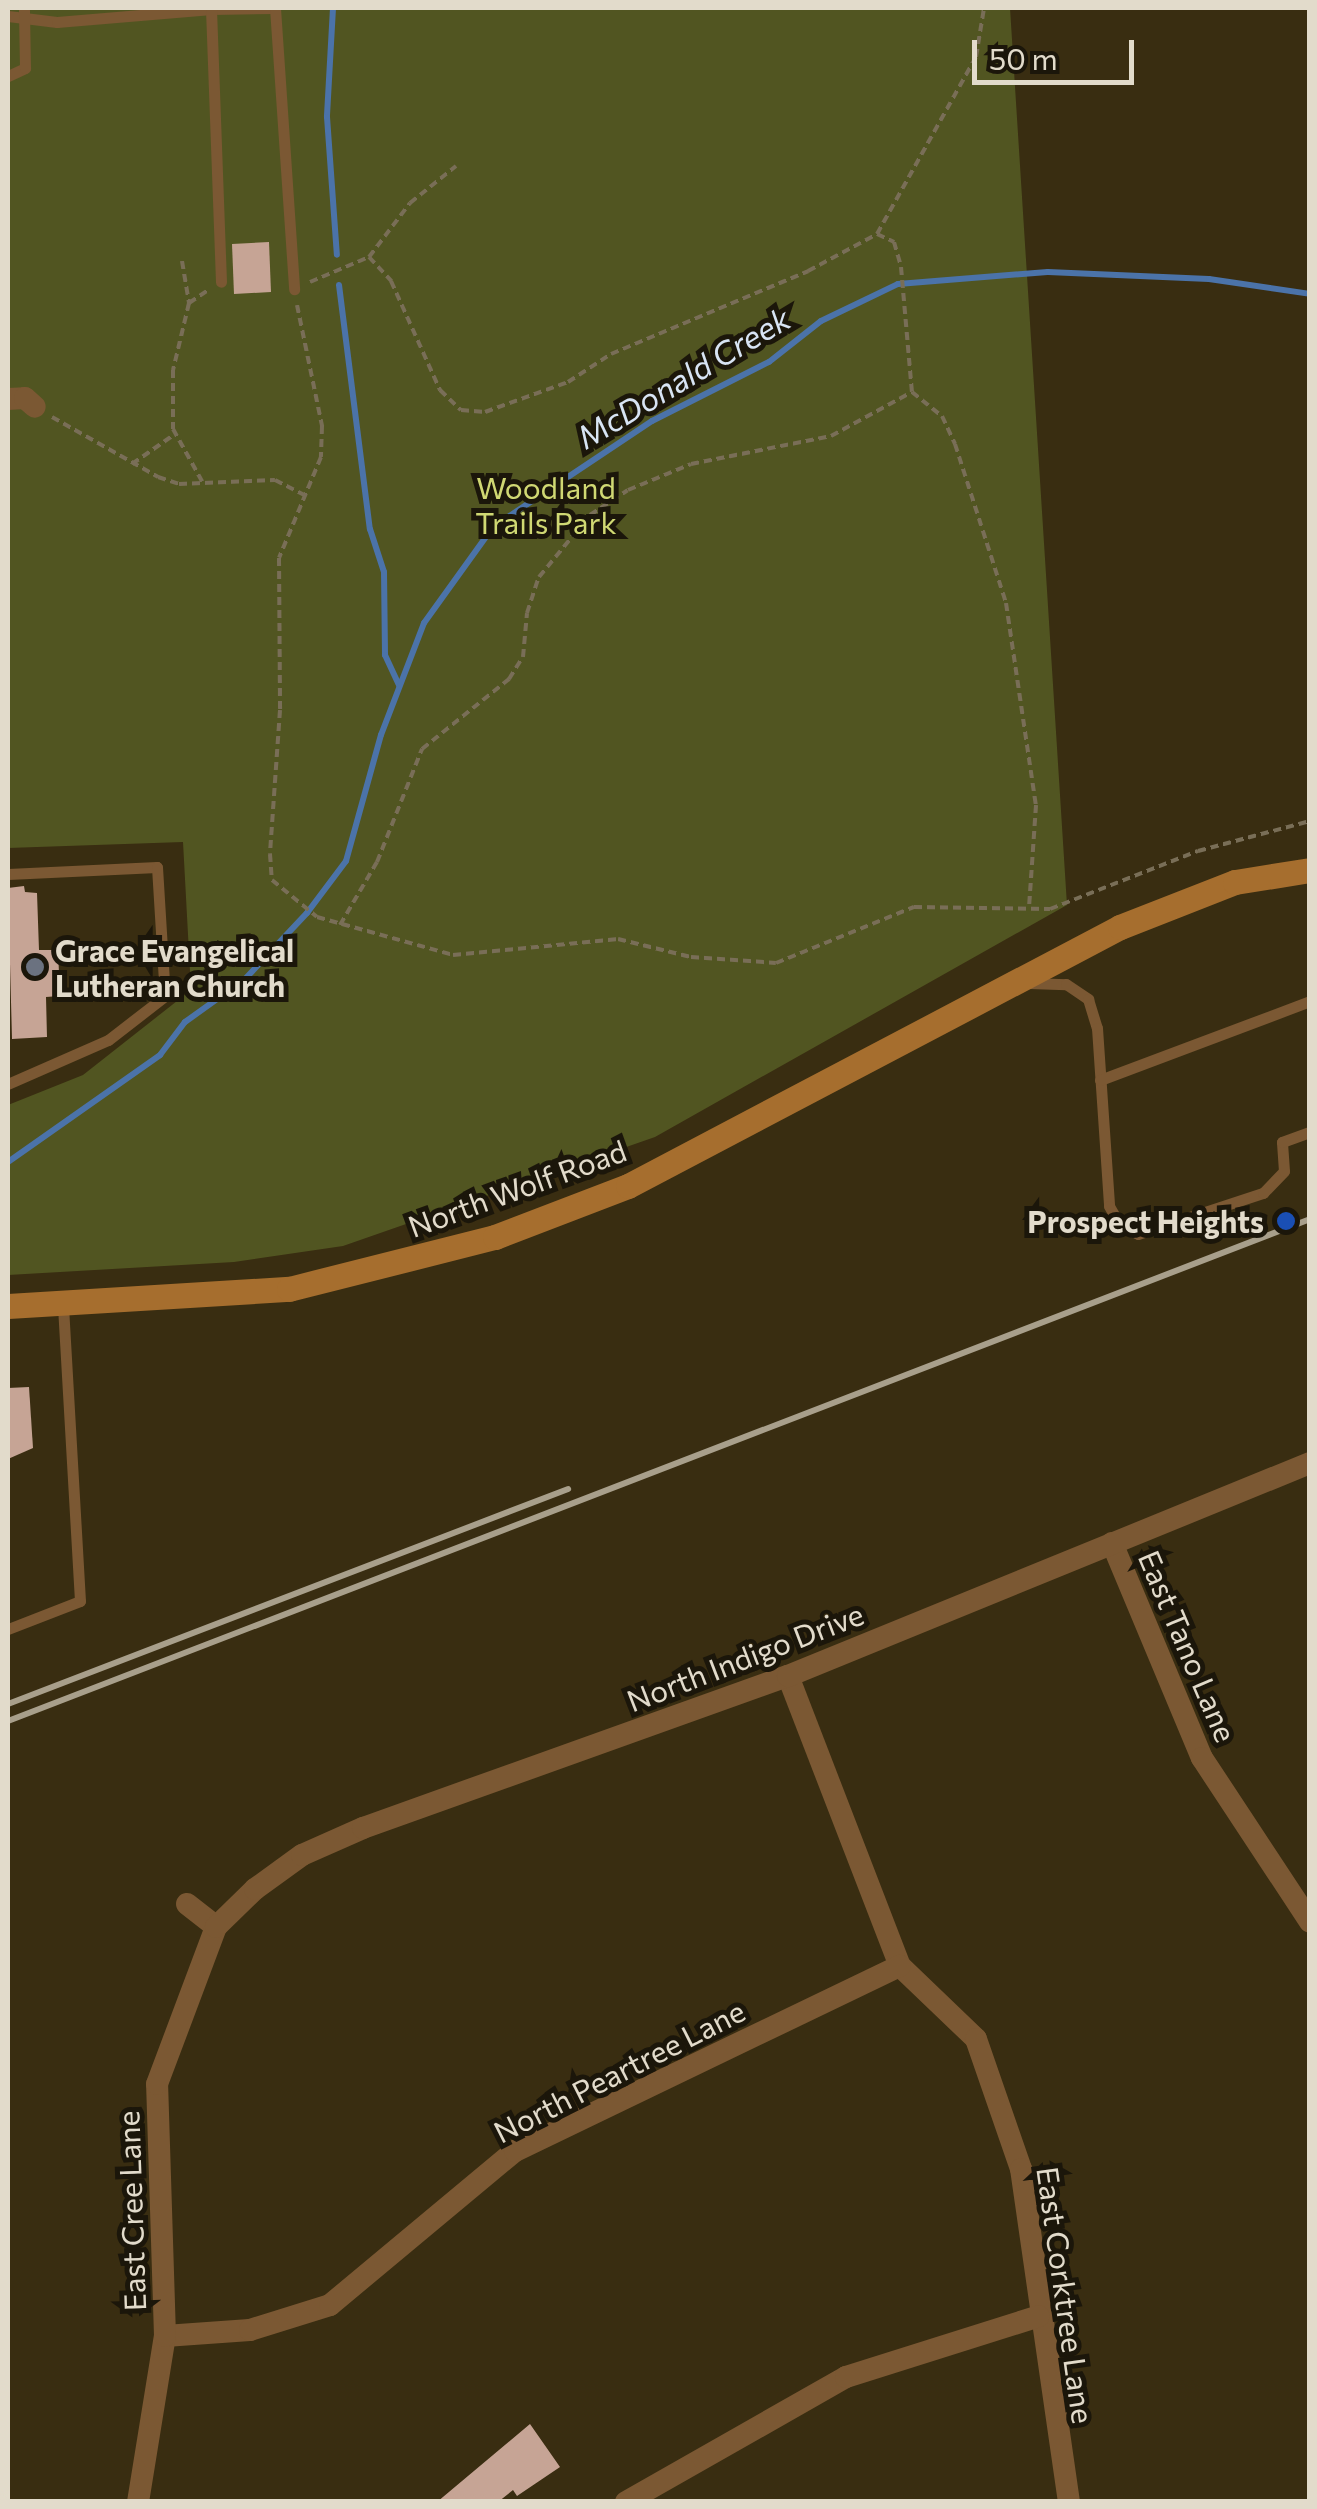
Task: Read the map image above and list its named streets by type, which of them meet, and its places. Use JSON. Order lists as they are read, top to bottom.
{
  "streets": {
    "main road": ["North Wolf Road"],
    "street": [
      "East Tano Lane",
      "North Indigo Drive",
      "North Peartree Lane",
      "East Cree Lane",
      "East Corktree Lane"
    ]
  },
  "crossings": [
    ["East Tano Lane", "North Indigo Drive"],
    ["North Indigo Drive", "East Cree Lane"],
    ["North Indigo Drive", "East Corktree Lane"],
    ["North Peartree Lane", "East Cree Lane"],
    ["North Peartree Lane", "East Corktree Lane"]
  ],
  "water": ["McDonald Creek"],
  "parks": ["Woodland Trails Park"],
  "places": ["Grace Evangelical Lutheran Church", "Prospect Heights"],
  "scale_bar": "50 m"
}
